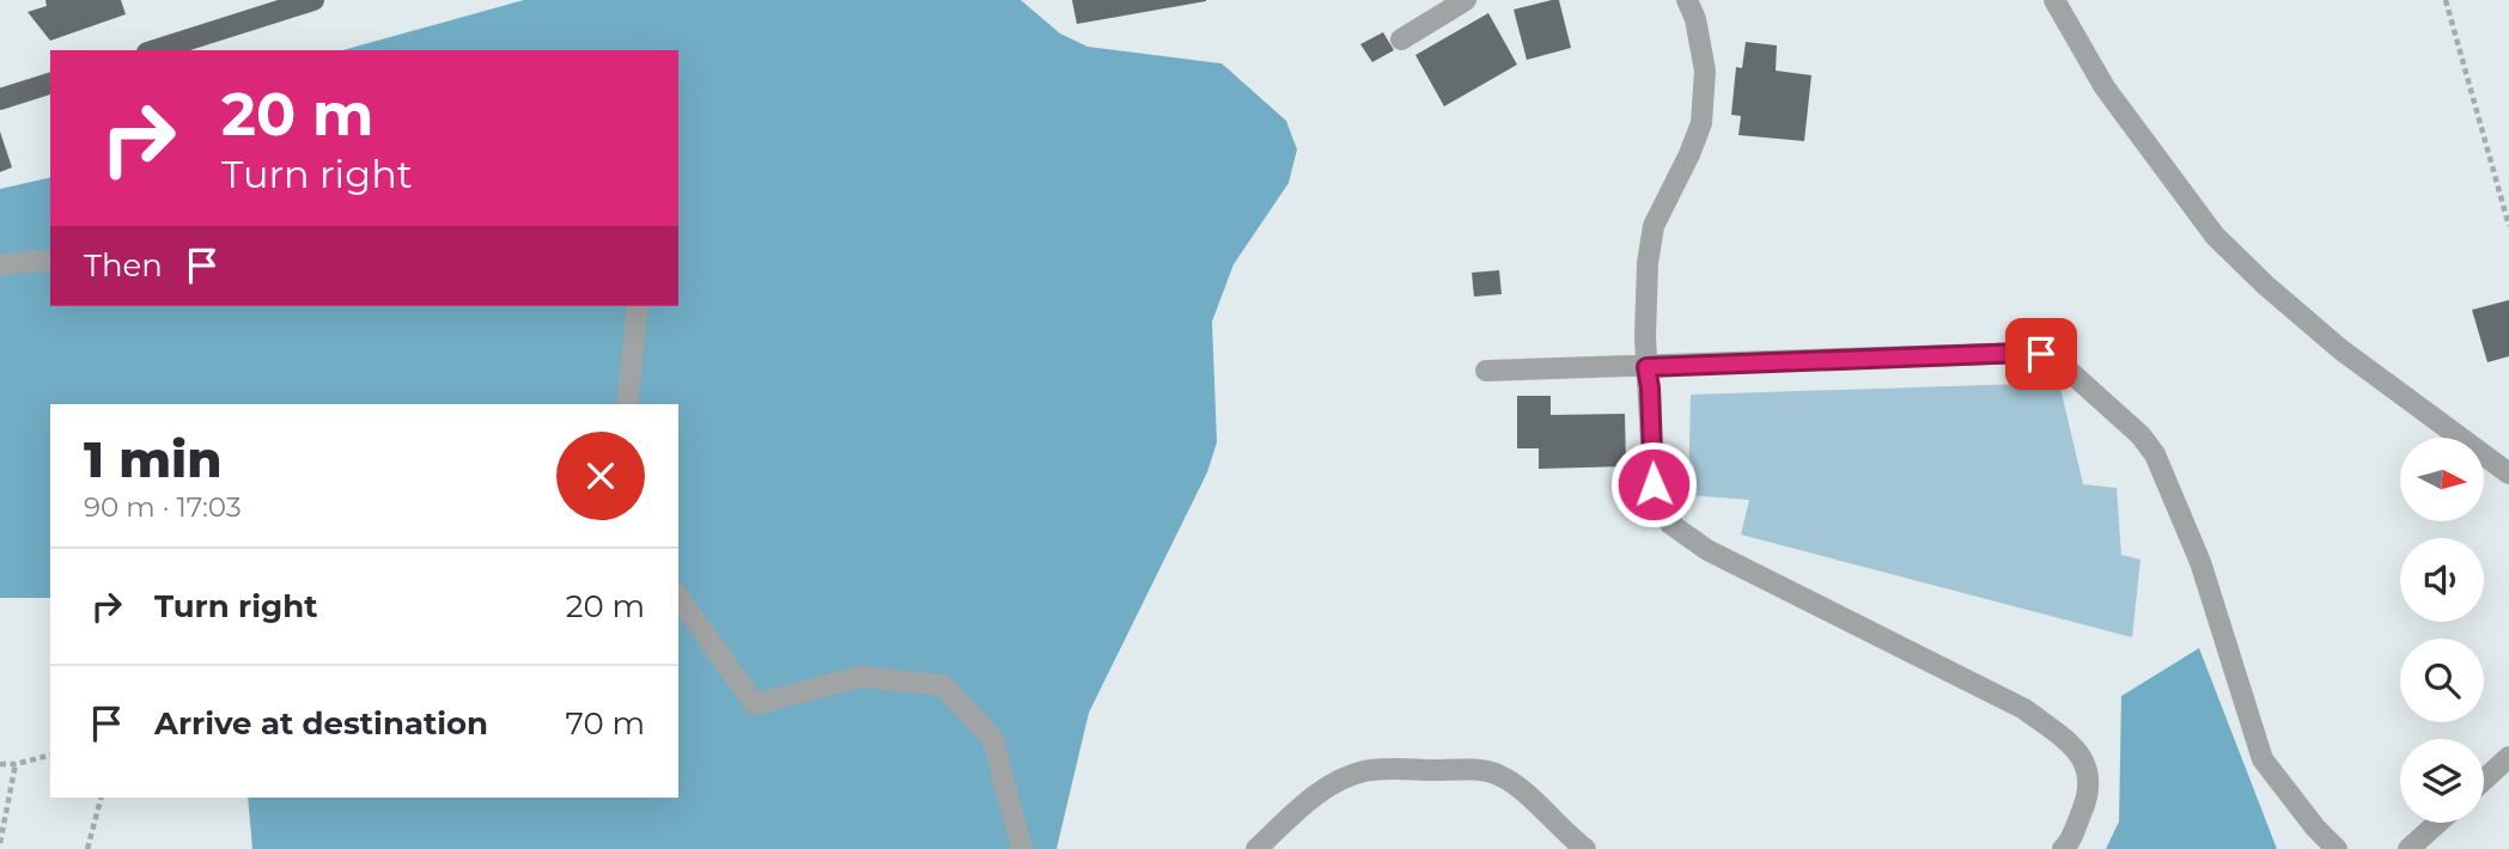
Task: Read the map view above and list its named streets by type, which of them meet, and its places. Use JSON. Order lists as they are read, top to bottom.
{
  "north": "right",
  "page": {
    "turn": ["20 m", "Turn right"],
    "then": "Then",
    "heading": ["1 min", "90 m · 17:03"],
    "list": [
      {
        "name": "Turn right",
        "value": "20 m"
      },
      {
        "name": "Arrive at destination",
        "value": "70 m"
      }
    ]
  }
}
